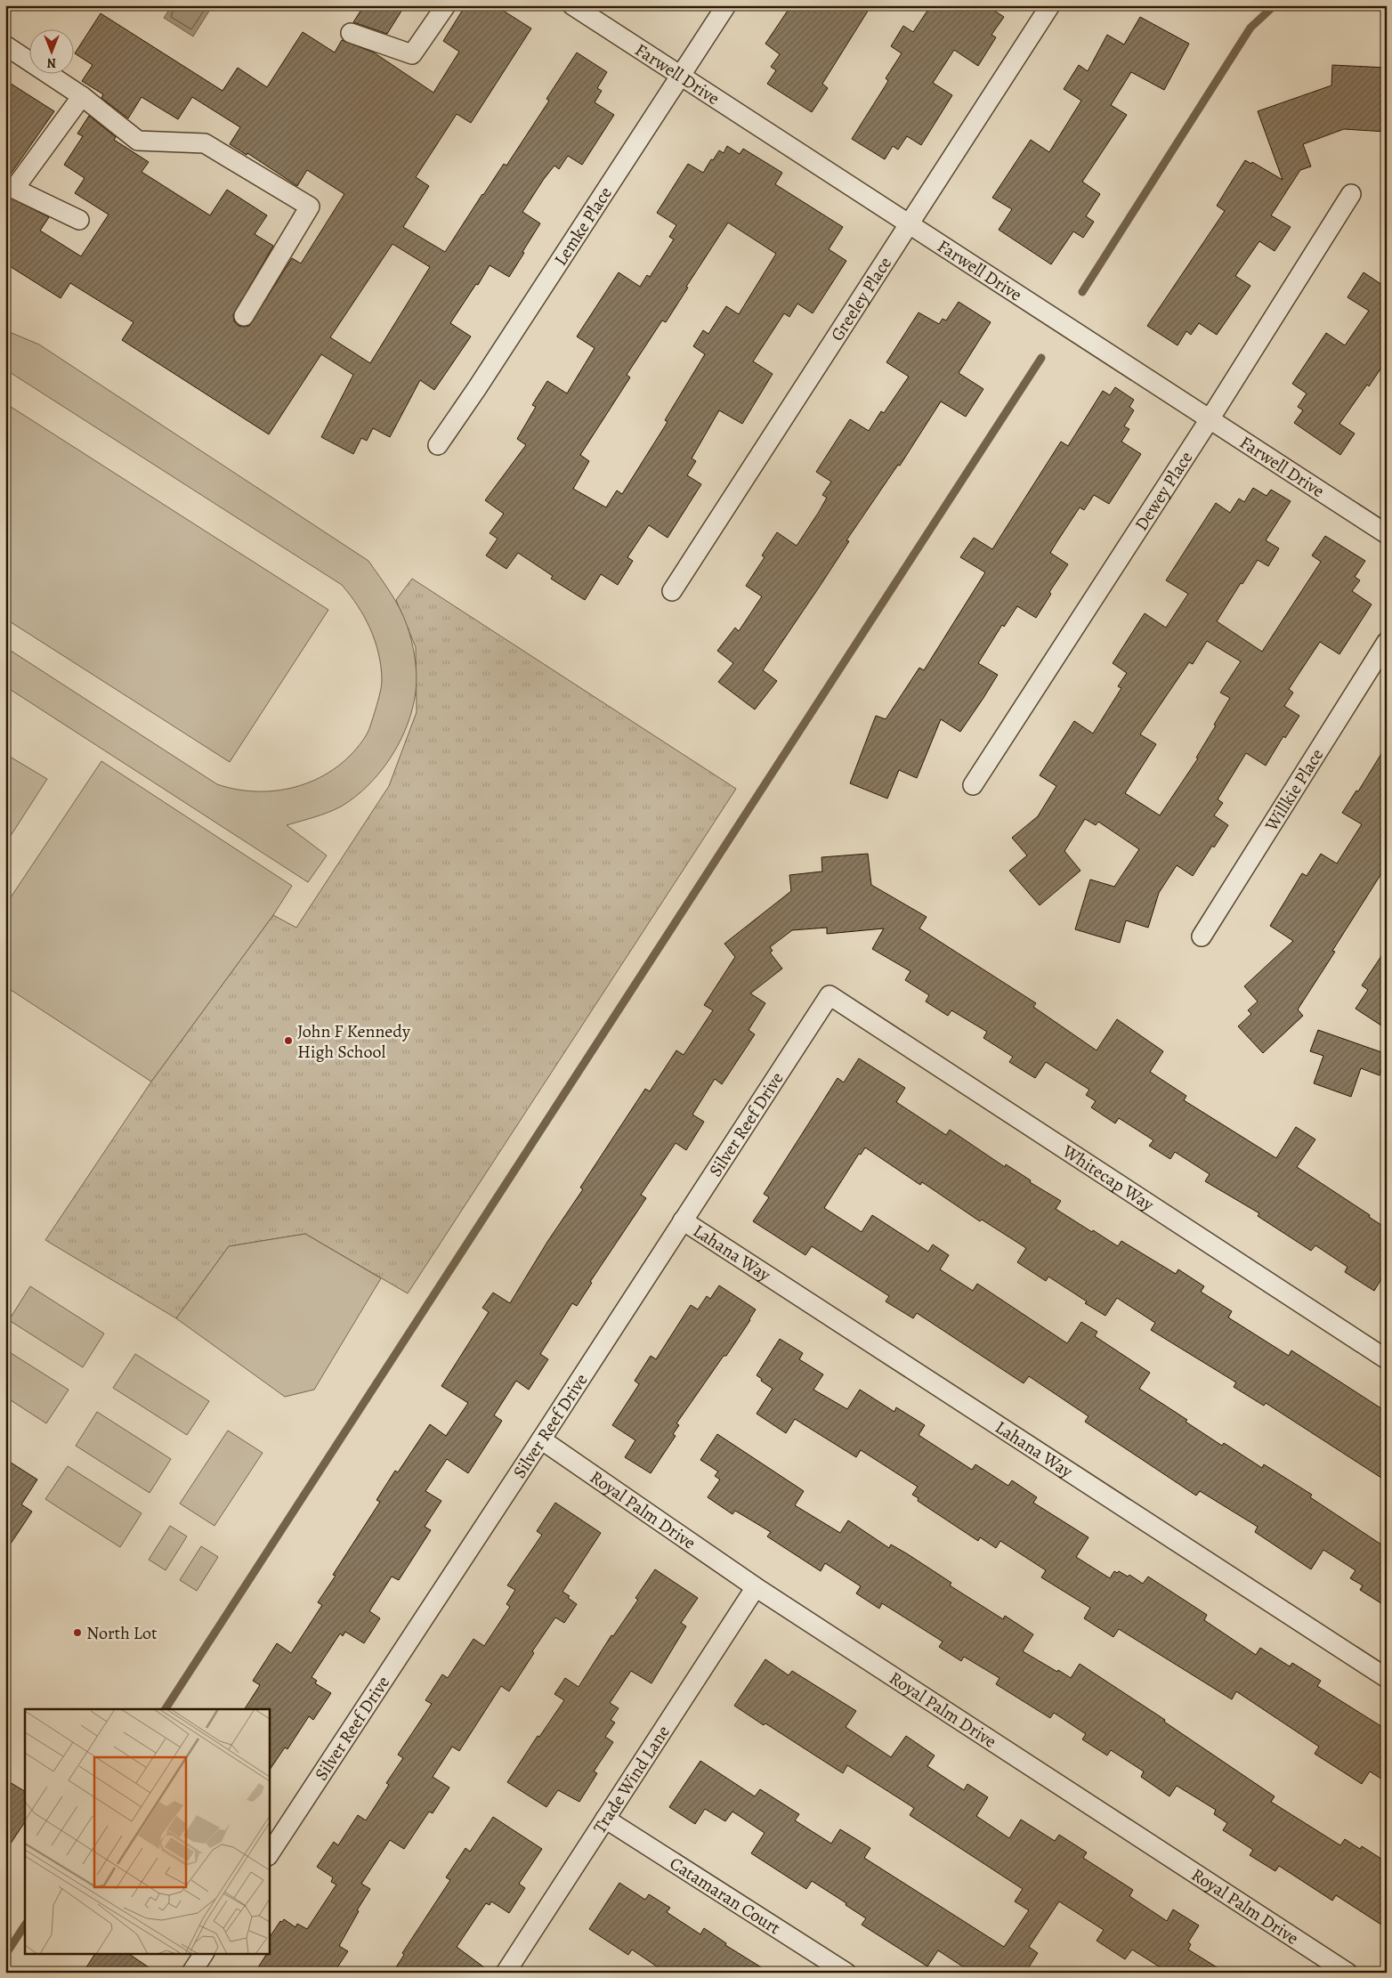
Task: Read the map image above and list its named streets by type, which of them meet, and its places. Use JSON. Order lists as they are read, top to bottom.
{
  "streets": {
    "street": [
      "Farwell Drive",
      "Lemke Place",
      "Greeley Place",
      "Dewey Place",
      "Willkie Place",
      "Silver Reef Drive",
      "Whitecap Way",
      "Lahana Way",
      "Royal Palm Drive",
      "Trade Wind Lane",
      "Catamaran Court"
    ]
  },
  "crossings": [
    ["Farwell Drive", "Lemke Place"],
    ["Farwell Drive", "Greeley Place"],
    ["Farwell Drive", "Dewey Place"],
    ["Silver Reef Drive", "Whitecap Way"],
    ["Silver Reef Drive", "Lahana Way"],
    ["Silver Reef Drive", "Royal Palm Drive"],
    ["Royal Palm Drive", "Trade Wind Lane"],
    ["Trade Wind Lane", "Catamaran Court"]
  ],
  "places": ["John F Kennedy High School", "North Lot"],
  "north": "bottom"
}
